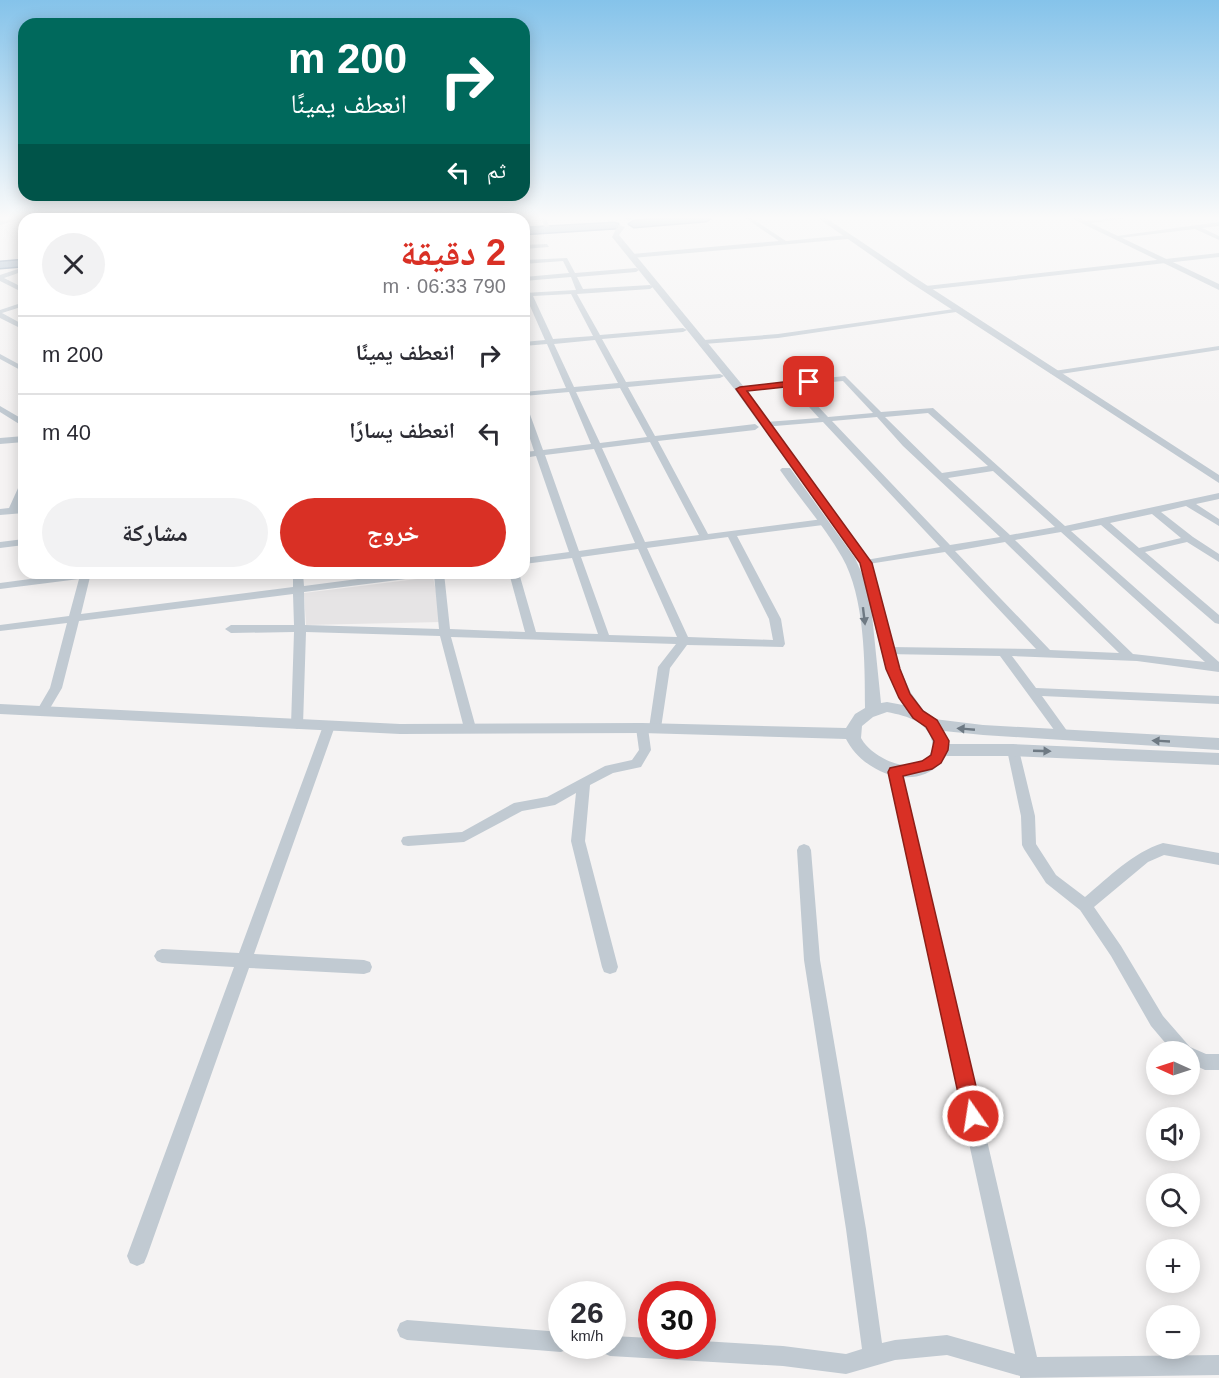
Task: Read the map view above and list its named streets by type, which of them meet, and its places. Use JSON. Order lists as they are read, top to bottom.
{
  "north": "left",
  "page": {
    "turn": ["200 m", "انعطف يمينًا"],
    "then": "ثم",
    "heading": ["2 دقيقة", "790 m · 06:33"],
    "list": [
      {
        "name": "انعطف يمينًا",
        "value": "200 m"
      },
      {
        "name": "انعطف يسارًا",
        "value": "40 m"
      }
    ],
    "buttons": ["خروج", "مشاركة"],
    "map_buttons": ["+", "−"],
    "speed": "26 km/h",
    "limit": "30"
  }
}
